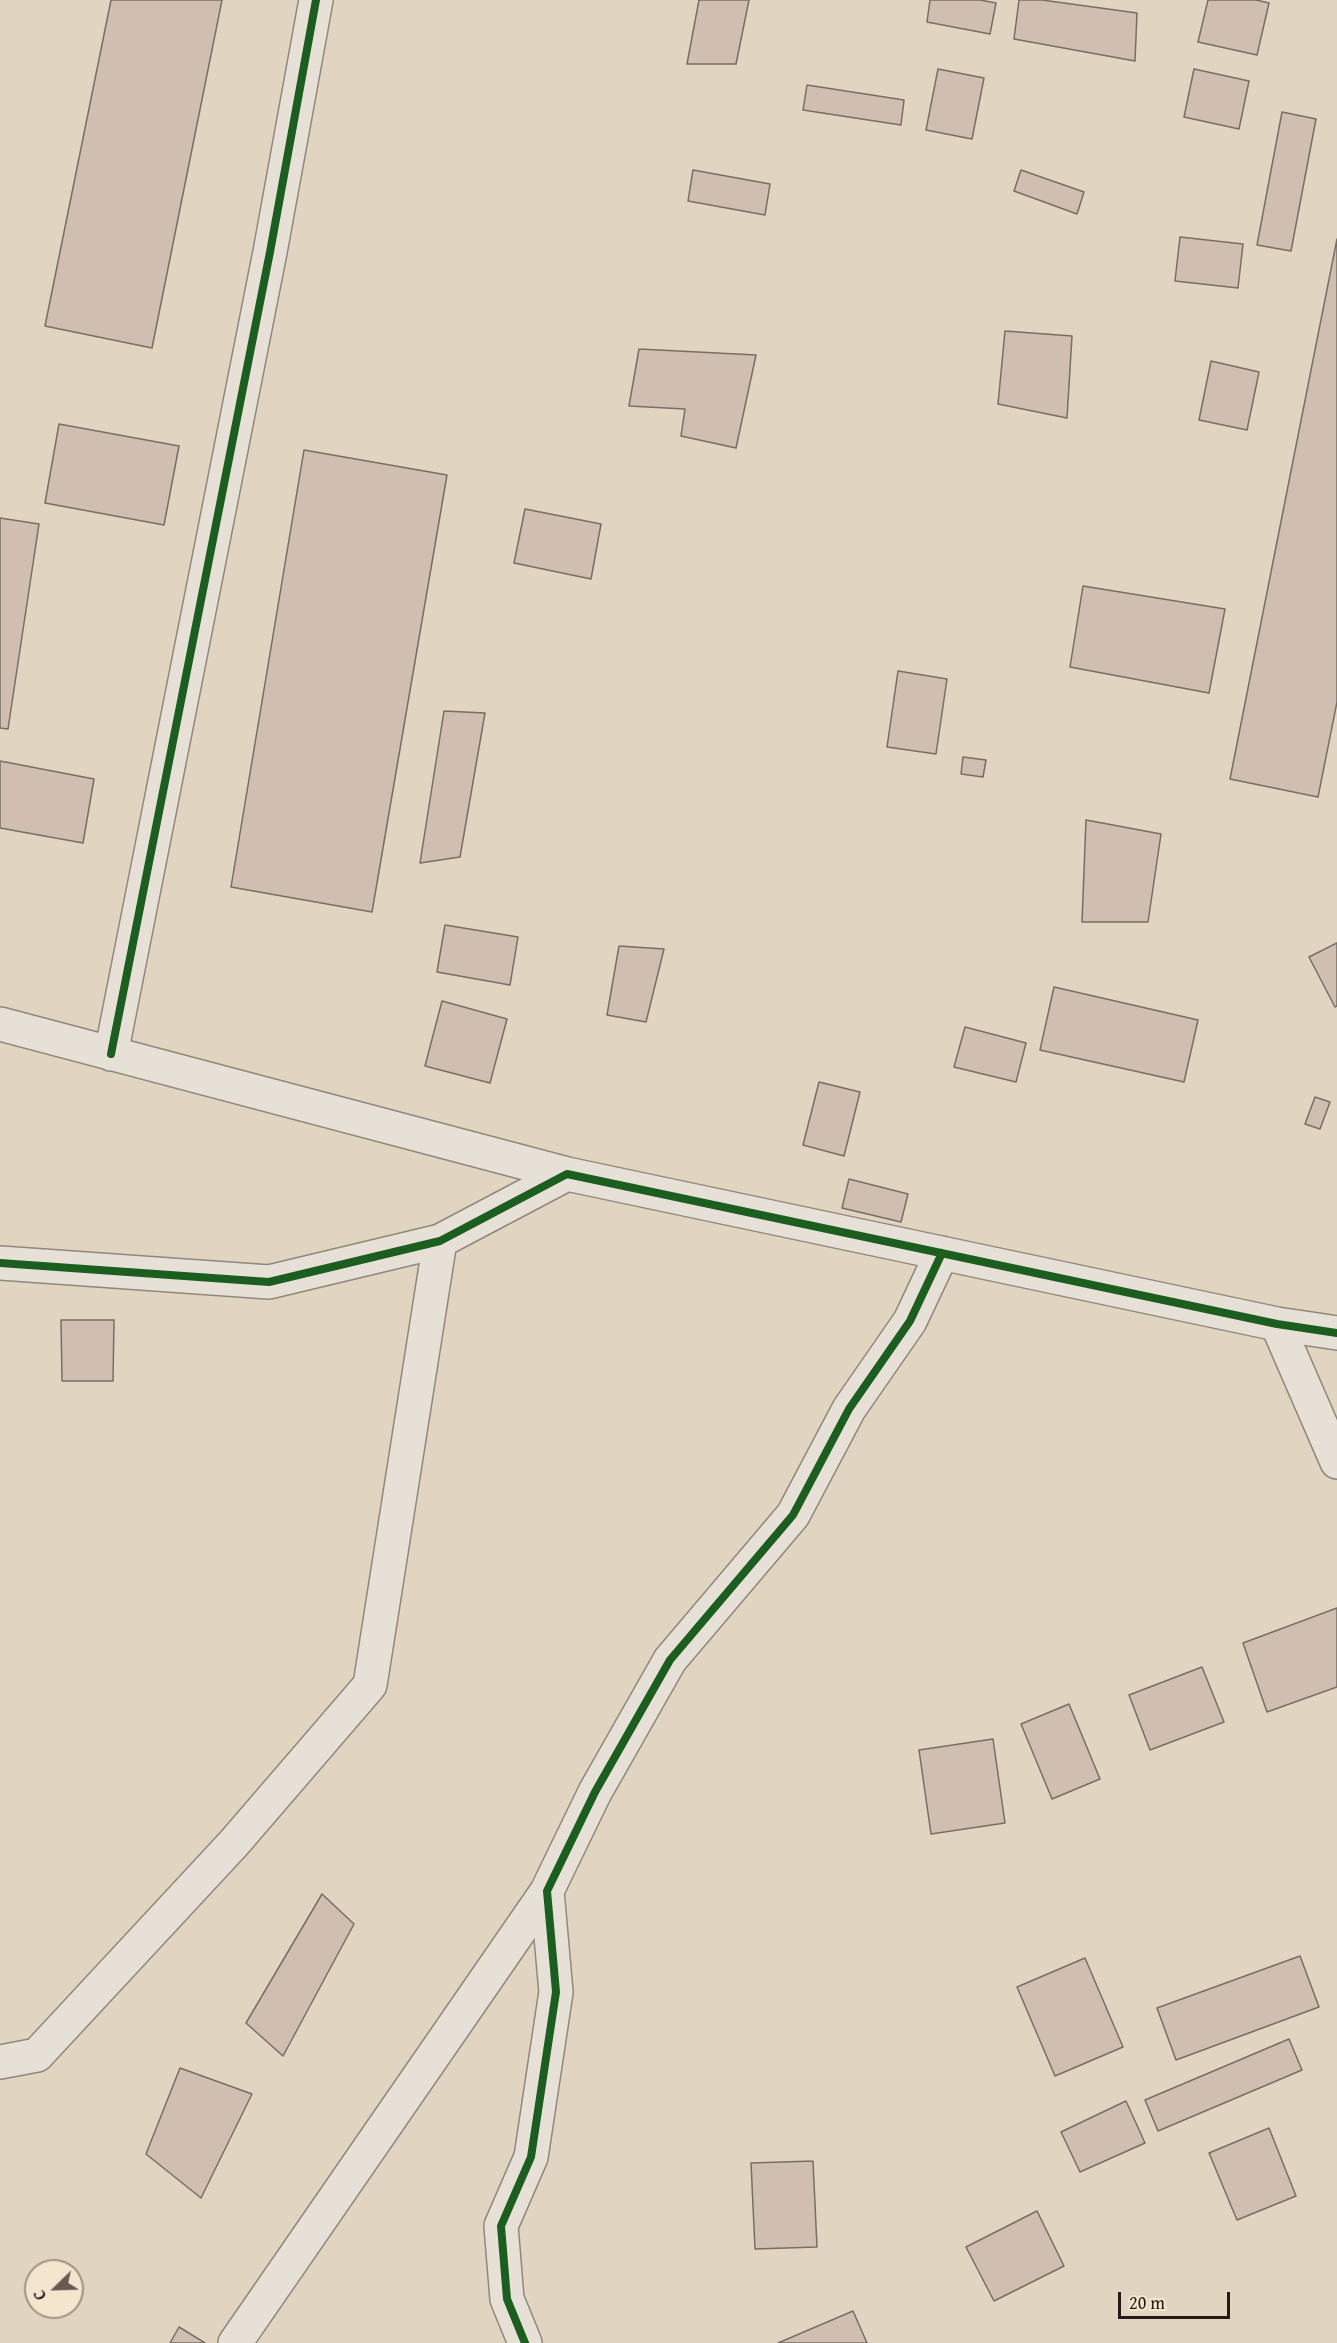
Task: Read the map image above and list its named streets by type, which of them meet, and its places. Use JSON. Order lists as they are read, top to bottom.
{
  "scale_bar": "20 m",
  "north": "bottom left"
}
